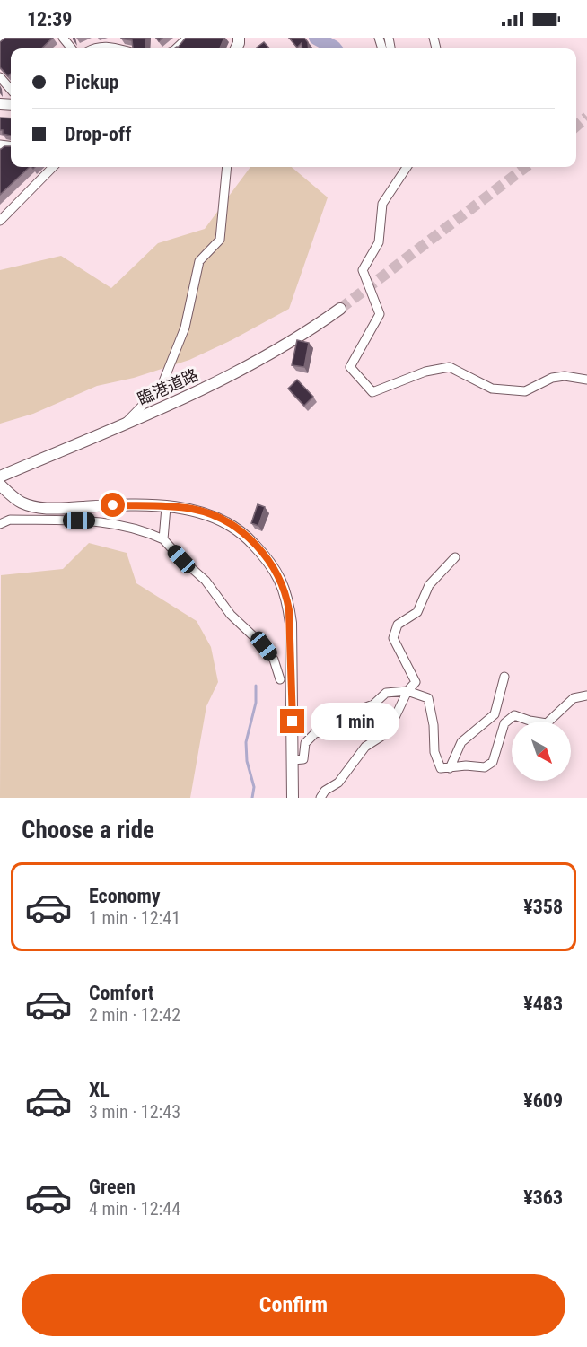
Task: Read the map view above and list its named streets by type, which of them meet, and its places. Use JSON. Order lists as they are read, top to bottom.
{
  "streets": {
    "street": ["臨港道路"]
  },
  "north": "bottom right",
  "page": {
    "status": "12:39",
    "banner": ["Pickup", "Drop-off"],
    "bubble": "1 min",
    "heading": "Choose a ride",
    "list": [
      {
        "name": "Economy",
        "note": "1 min · 12:41",
        "value": "¥358"
      },
      {
        "name": "Comfort",
        "note": "2 min · 12:42",
        "value": "¥483"
      },
      {
        "name": "XL",
        "note": "3 min · 12:43",
        "value": "¥609"
      },
      {
        "name": "Green",
        "note": "4 min · 12:44",
        "value": "¥363"
      }
    ],
    "buttons": "Confirm"
  }
}
